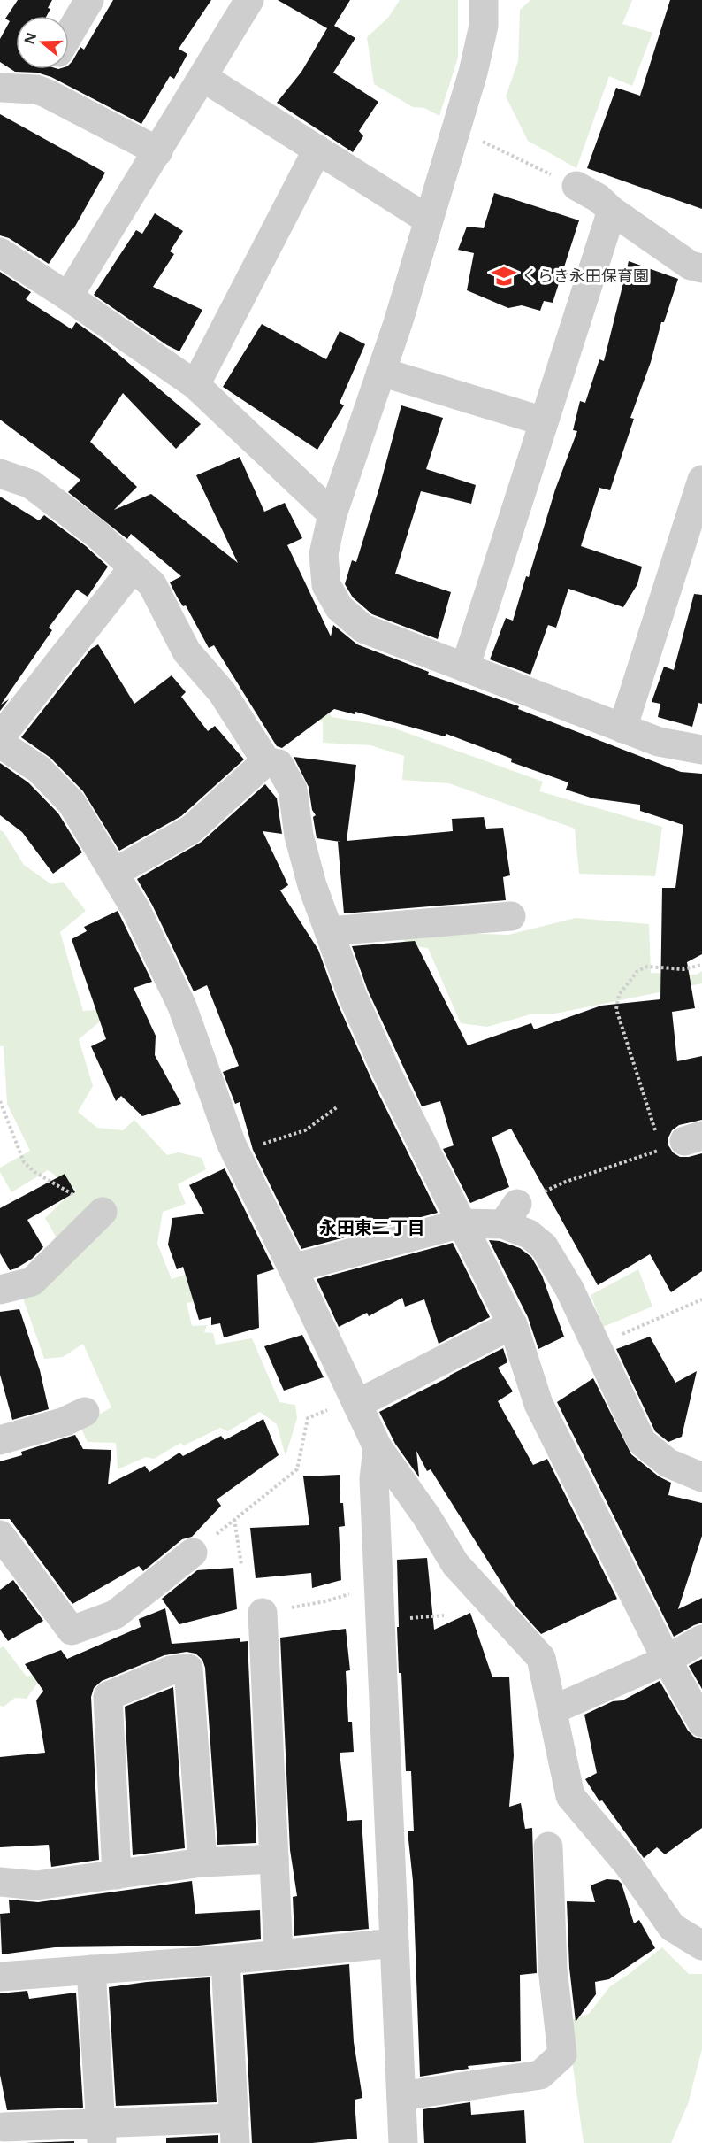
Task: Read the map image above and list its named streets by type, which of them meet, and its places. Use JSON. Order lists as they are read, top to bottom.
{
  "districts": ["永田東二丁目"],
  "places": {
    "school or university": ["くらき永田保育園"]
  },
  "north": "left"
}
